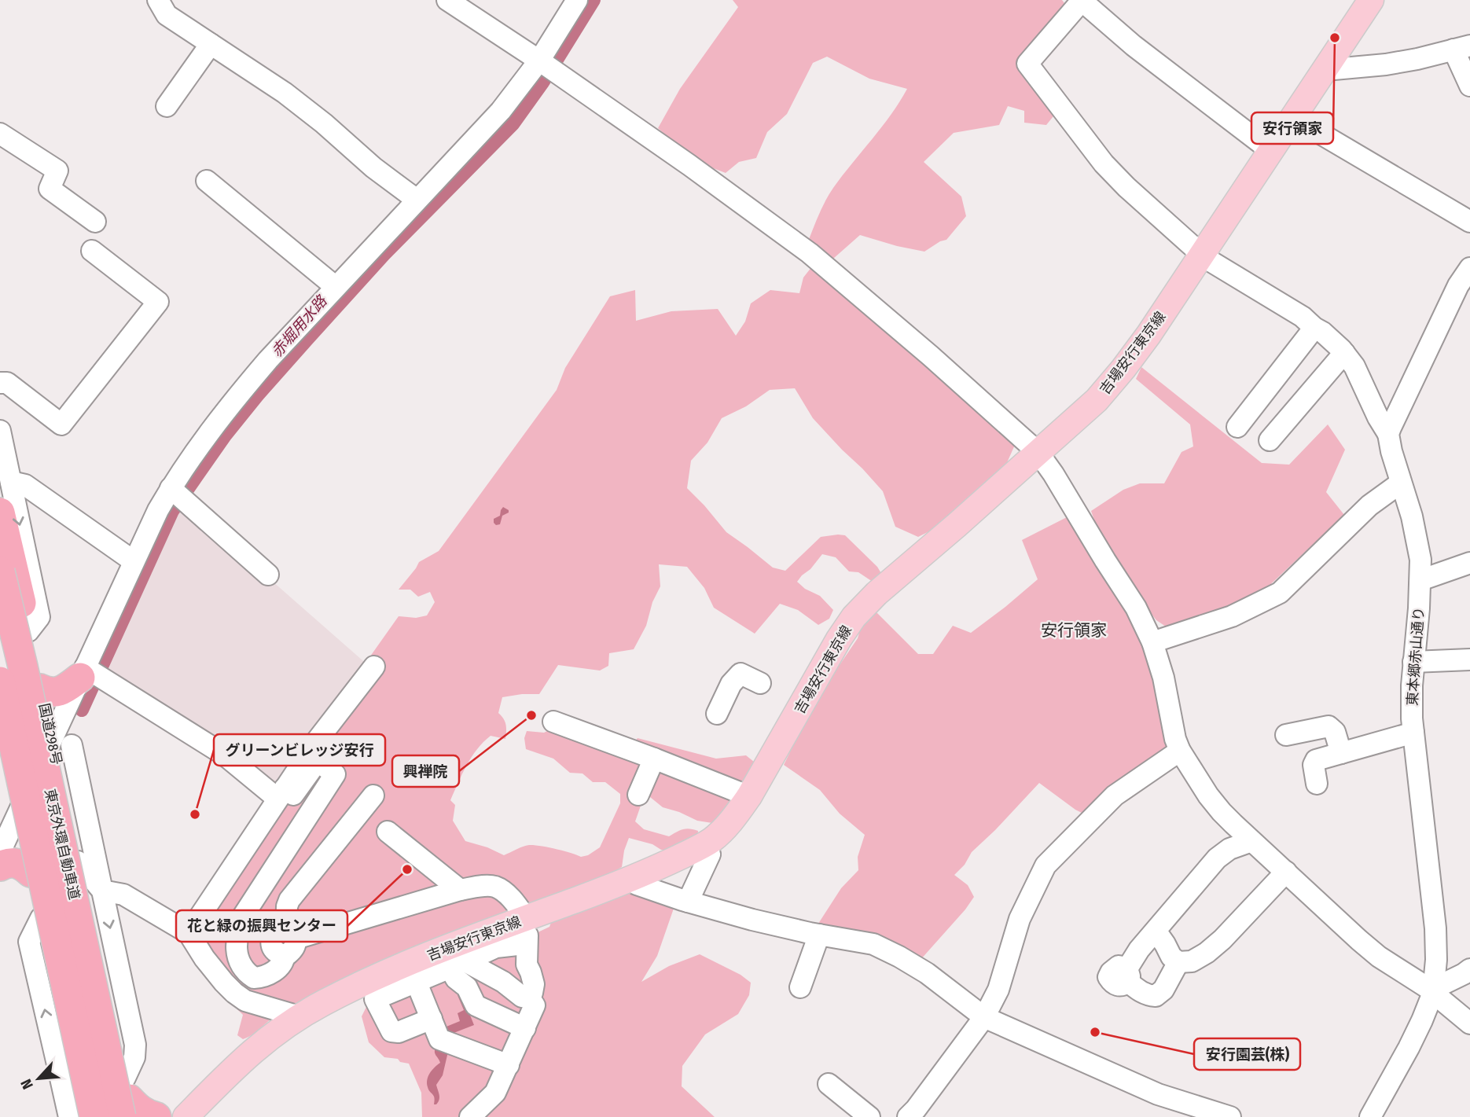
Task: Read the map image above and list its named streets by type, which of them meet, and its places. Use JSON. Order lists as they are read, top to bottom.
{
  "streets": {
    "highway": ["国道298号", "東京外環自動車道"],
    "main road": ["吉場安行東京線"],
    "street": ["東本郷赤山通り"]
  },
  "crossings": [
    ["吉場安行東京線", "東本郷赤山通り"],
    ["国道298号", "東京外環自動車道"]
  ],
  "districts": ["安行領家"],
  "water": ["赤堀用水路"],
  "places": [
    "安行領家",
    "興禅院",
    "グリーンビレッジ安行",
    "花と緑の振興センター",
    "安行園芸(株)"
  ],
  "north": "bottom left"
}
